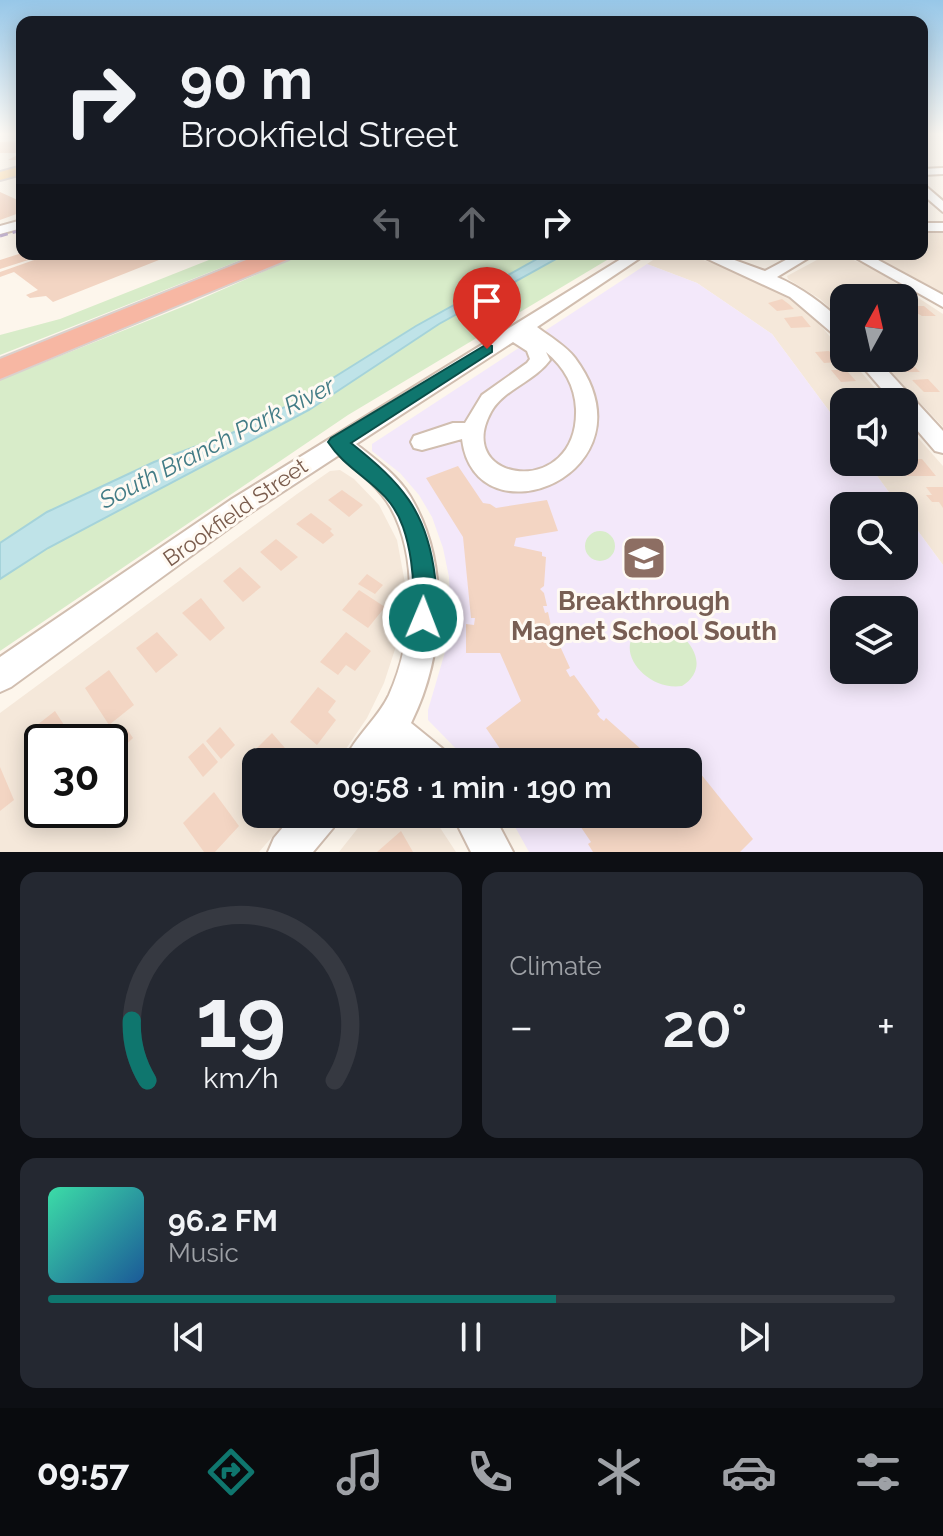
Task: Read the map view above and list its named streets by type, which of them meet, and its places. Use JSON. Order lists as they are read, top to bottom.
{
  "streets": {
    "street": ["Brookfield Street"]
  },
  "water": ["South Branch Park River"],
  "places": {
    "school or university": ["Breakthrough Magnet School South"]
  },
  "north": "top",
  "page": {
    "turn": ["90 m", "Brookfield Street"],
    "limit": "30",
    "trip": "09:58 · 1 min · 190 m",
    "tile": "Climate",
    "heat": ["−", "20°", "+"],
    "song": ["96.2 FM", "Music"],
    "tabs": "09:57",
    "gauge": ["19", "km/h"]
  }
}
